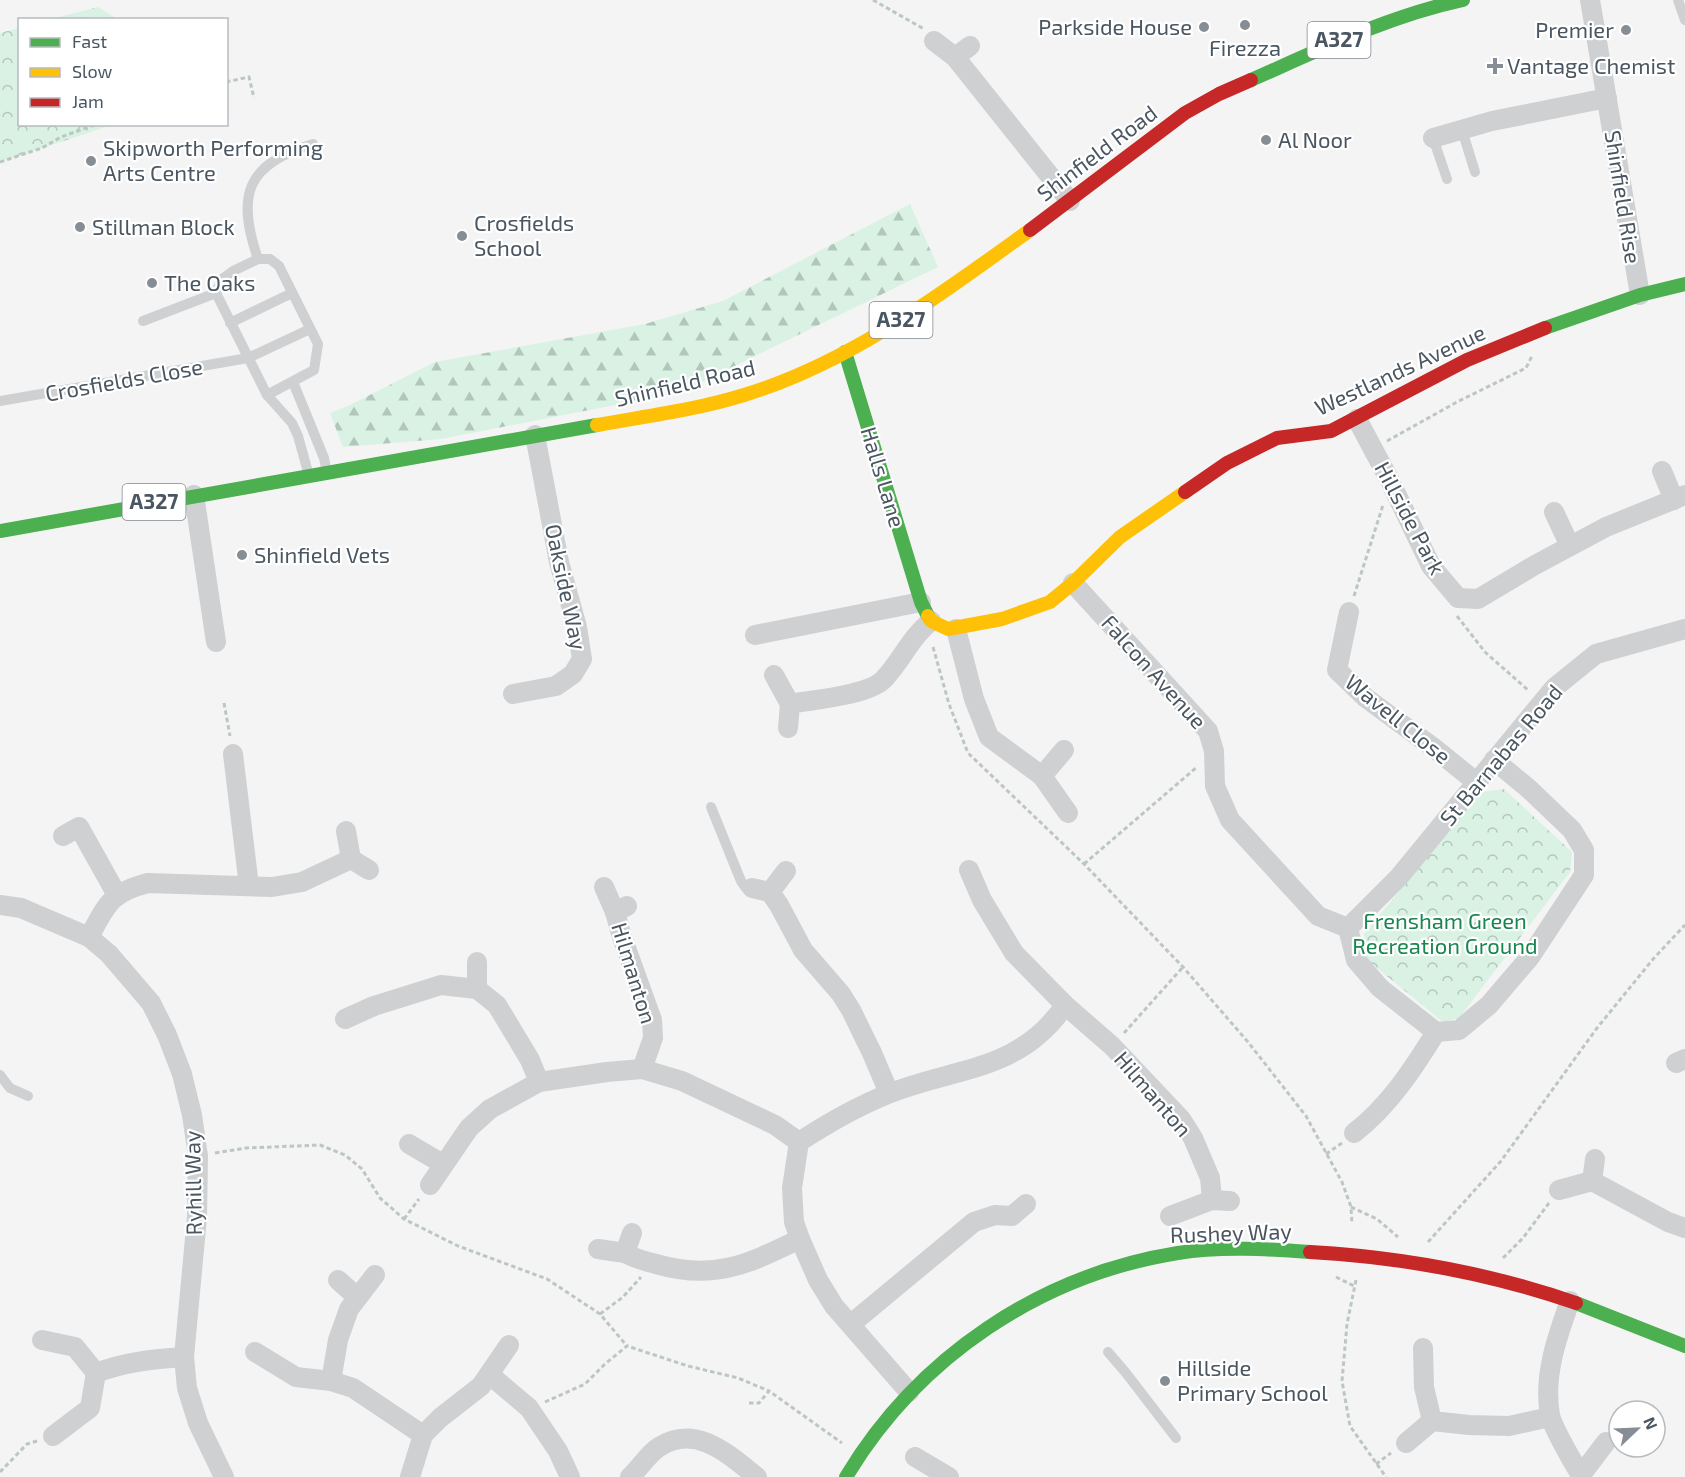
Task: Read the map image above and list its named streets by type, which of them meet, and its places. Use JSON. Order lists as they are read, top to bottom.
{
  "streets": {
    "street": [
      "A327",
      "Shinfield Road",
      "Shinfield Rise",
      "Westlands Avenue",
      "Halls Lane",
      "Hillside Park",
      "Oakside Way",
      "Falcon Avenue",
      "Wavell Close",
      "St Barnabas Road",
      "Hilmanton",
      "Ryhill Way",
      "Rushey Way"
    ],
    "lane": ["Crosfields Close"]
  },
  "crossings": [
    ["Shinfield Road", "Halls Lane"],
    ["Shinfield Road", "Oakside Way"],
    ["Shinfield Rise", "Westlands Avenue"],
    ["Westlands Avenue", "Hillside Park"],
    ["Westlands Avenue", "Falcon Avenue"],
    ["Falcon Avenue", "St Barnabas Road"],
    ["Wavell Close", "St Barnabas Road"]
  ],
  "parks": ["Frensham Green Recreation Ground"],
  "places": {
    "other": [
      "Firezza",
      "Parkside House",
      "Premier",
      "Al Noor",
      "Skipworth Performing Arts Centre",
      "Stillman Block",
      "Crosfields School",
      "The Oaks",
      "Shinfield Vets",
      "Hillside Primary School"
    ],
    "health": ["Vantage Chemist"]
  },
  "legend": ["Fast", "Slow", "Jam"],
  "north": "top right"
}
